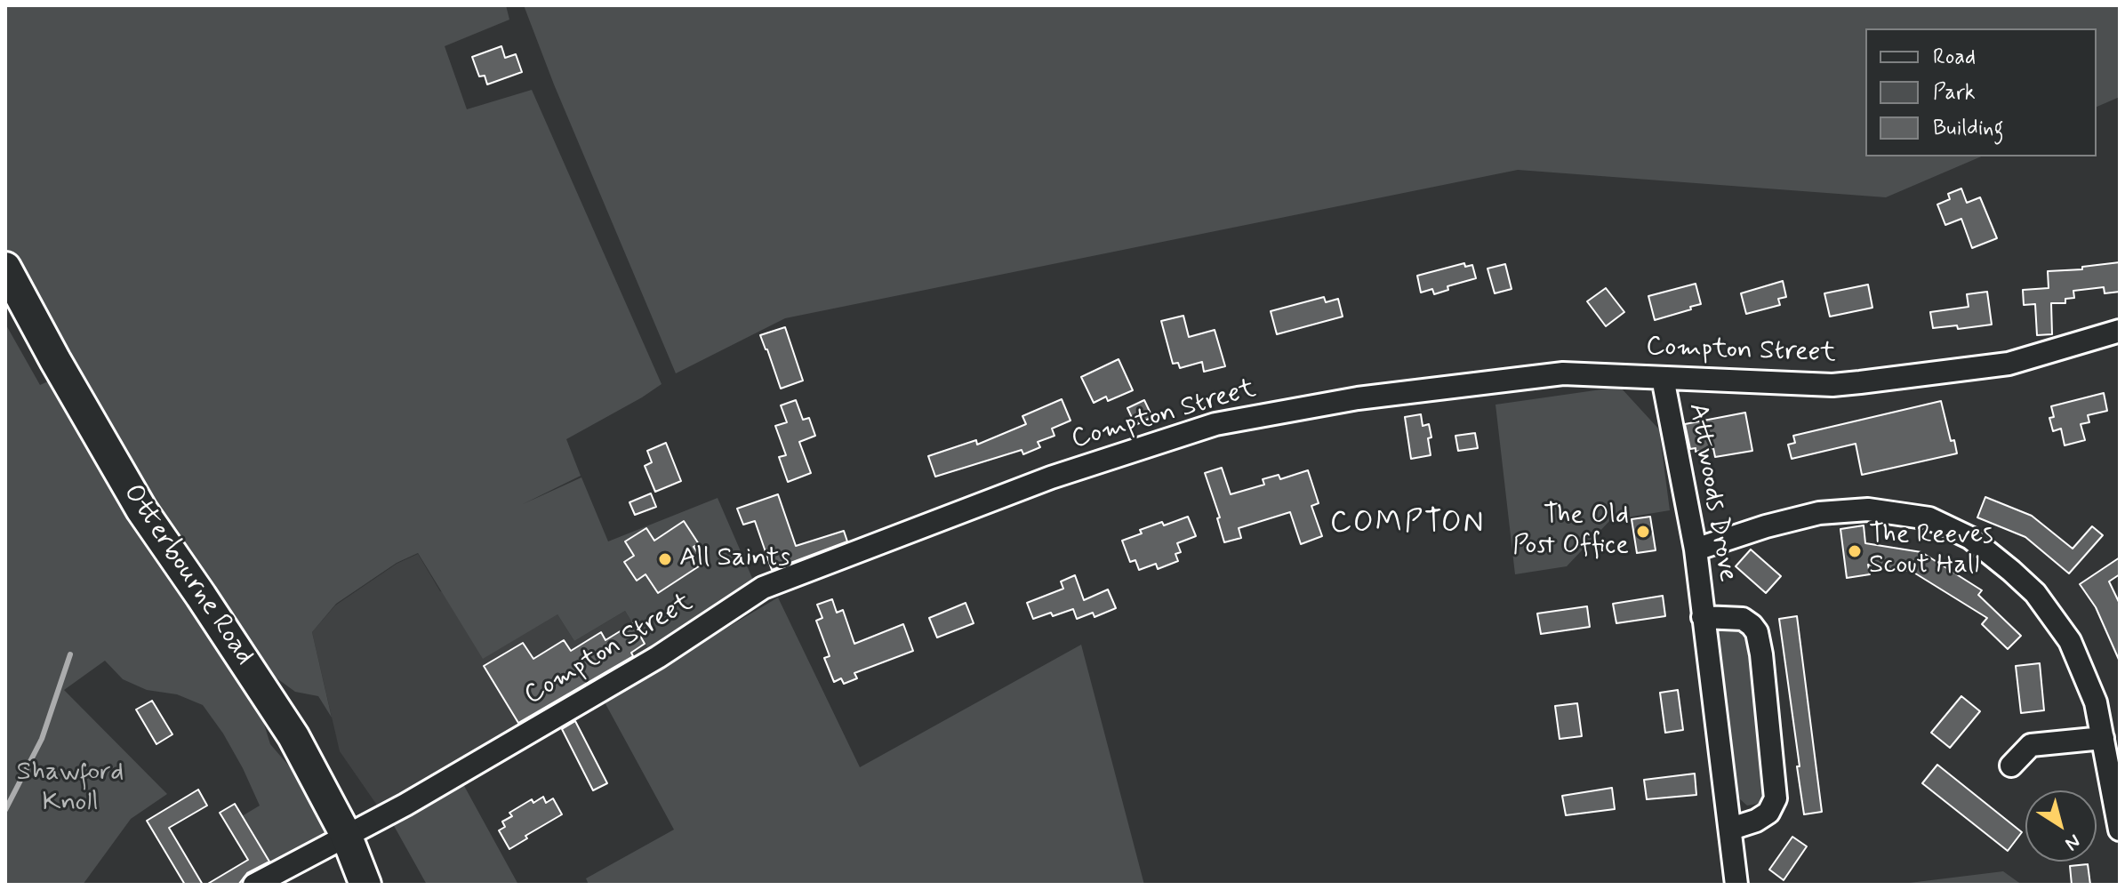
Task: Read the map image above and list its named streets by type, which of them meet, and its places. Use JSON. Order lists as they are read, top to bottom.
{
  "streets": {
    "street": ["Compton Street", "Attwoods Drove", "Otterbourne Road"]
  },
  "crossings": [
    ["Compton Street", "Attwoods Drove"],
    ["Compton Street", "Otterbourne Road"]
  ],
  "districts": ["COMPTON"],
  "parks": ["Shawford Knoll"],
  "places": ["The Old Post Office", "The Reeves Scout Hall", "All Saints"],
  "legend": ["Road", "Park", "Building"],
  "north": "bottom right"
}
